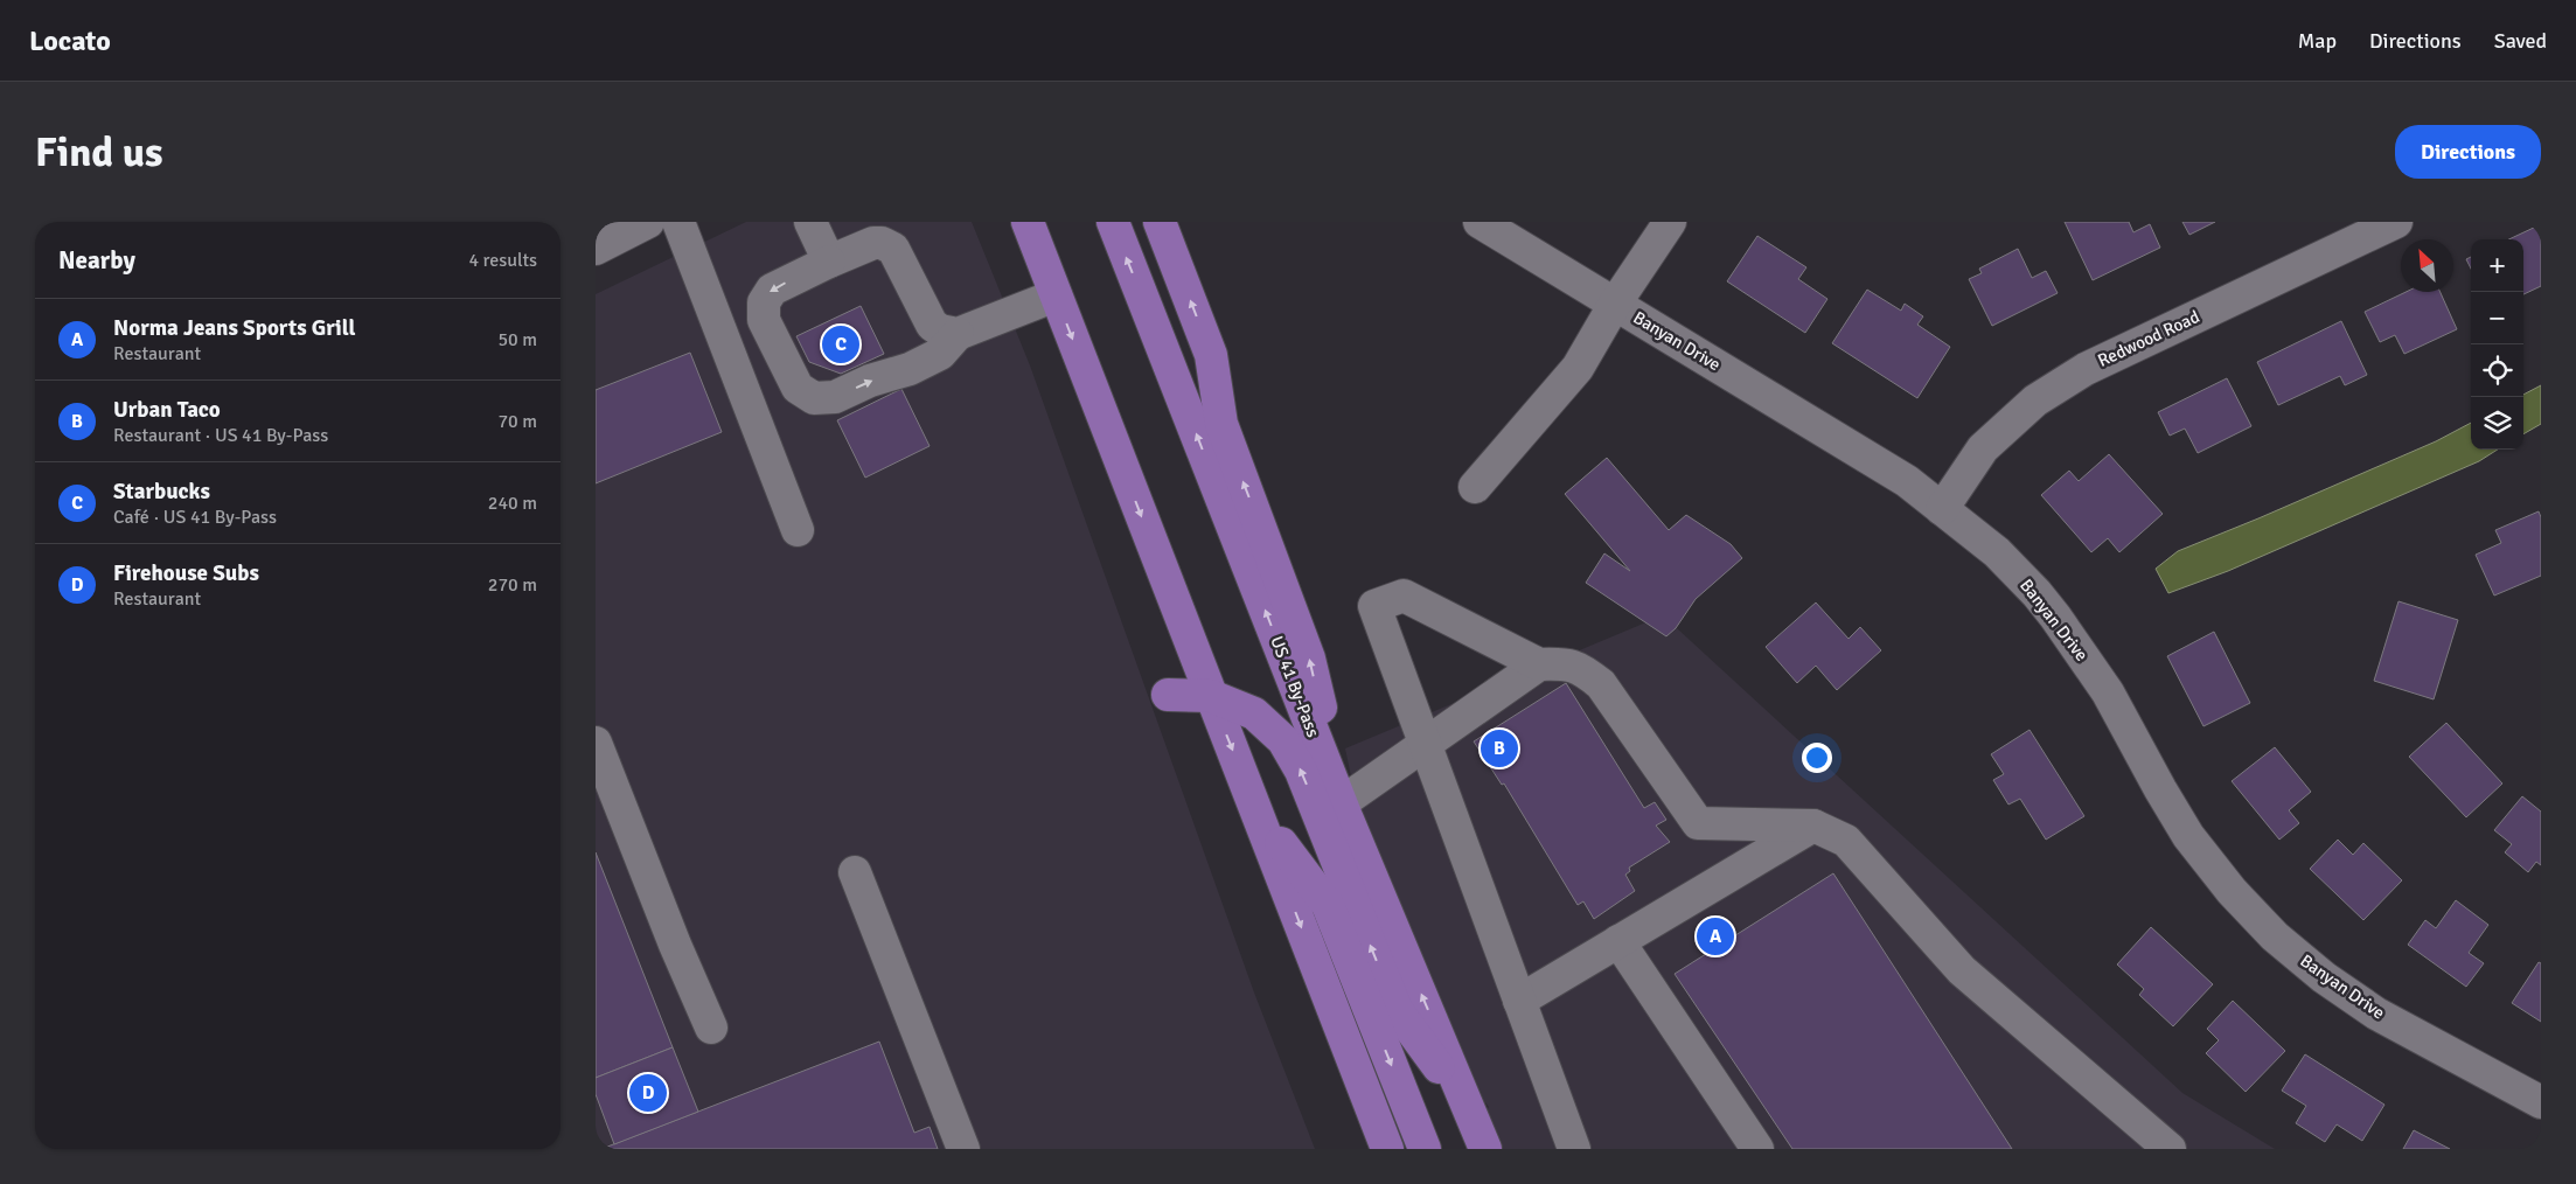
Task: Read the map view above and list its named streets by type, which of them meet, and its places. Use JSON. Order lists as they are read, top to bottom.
{
  "streets": {
    "main road": ["US 41 By-Pass"],
    "street": ["Redwood Road", "Banyan Drive"]
  },
  "crossings": [
    ["Redwood Road", "Banyan Drive"]
  ],
  "north": "top left",
  "page": {
    "header": "Locato",
    "nav": ["Map", "Directions", "Saved"],
    "buttons": "Directions",
    "title": "Find us",
    "heading": ["Nearby", "4 results"],
    "map_buttons": ["+", "−"],
    "list": [
      {
        "mark": "A",
        "name": "Norma Jeans Sports Grill",
        "note": "Restaurant",
        "value": "50 m"
      },
      {
        "mark": "B",
        "name": "Urban Taco",
        "note": "Restaurant · US 41 By-Pass",
        "value": "70 m"
      },
      {
        "mark": "C",
        "name": "Starbucks",
        "note": "Café · US 41 By-Pass",
        "value": "240 m"
      },
      {
        "mark": "D",
        "name": "Firehouse Subs",
        "note": "Restaurant",
        "value": "270 m"
      }
    ],
    "pins": [
      "C",
      "B",
      "A",
      "D"
    ]
  }
}
